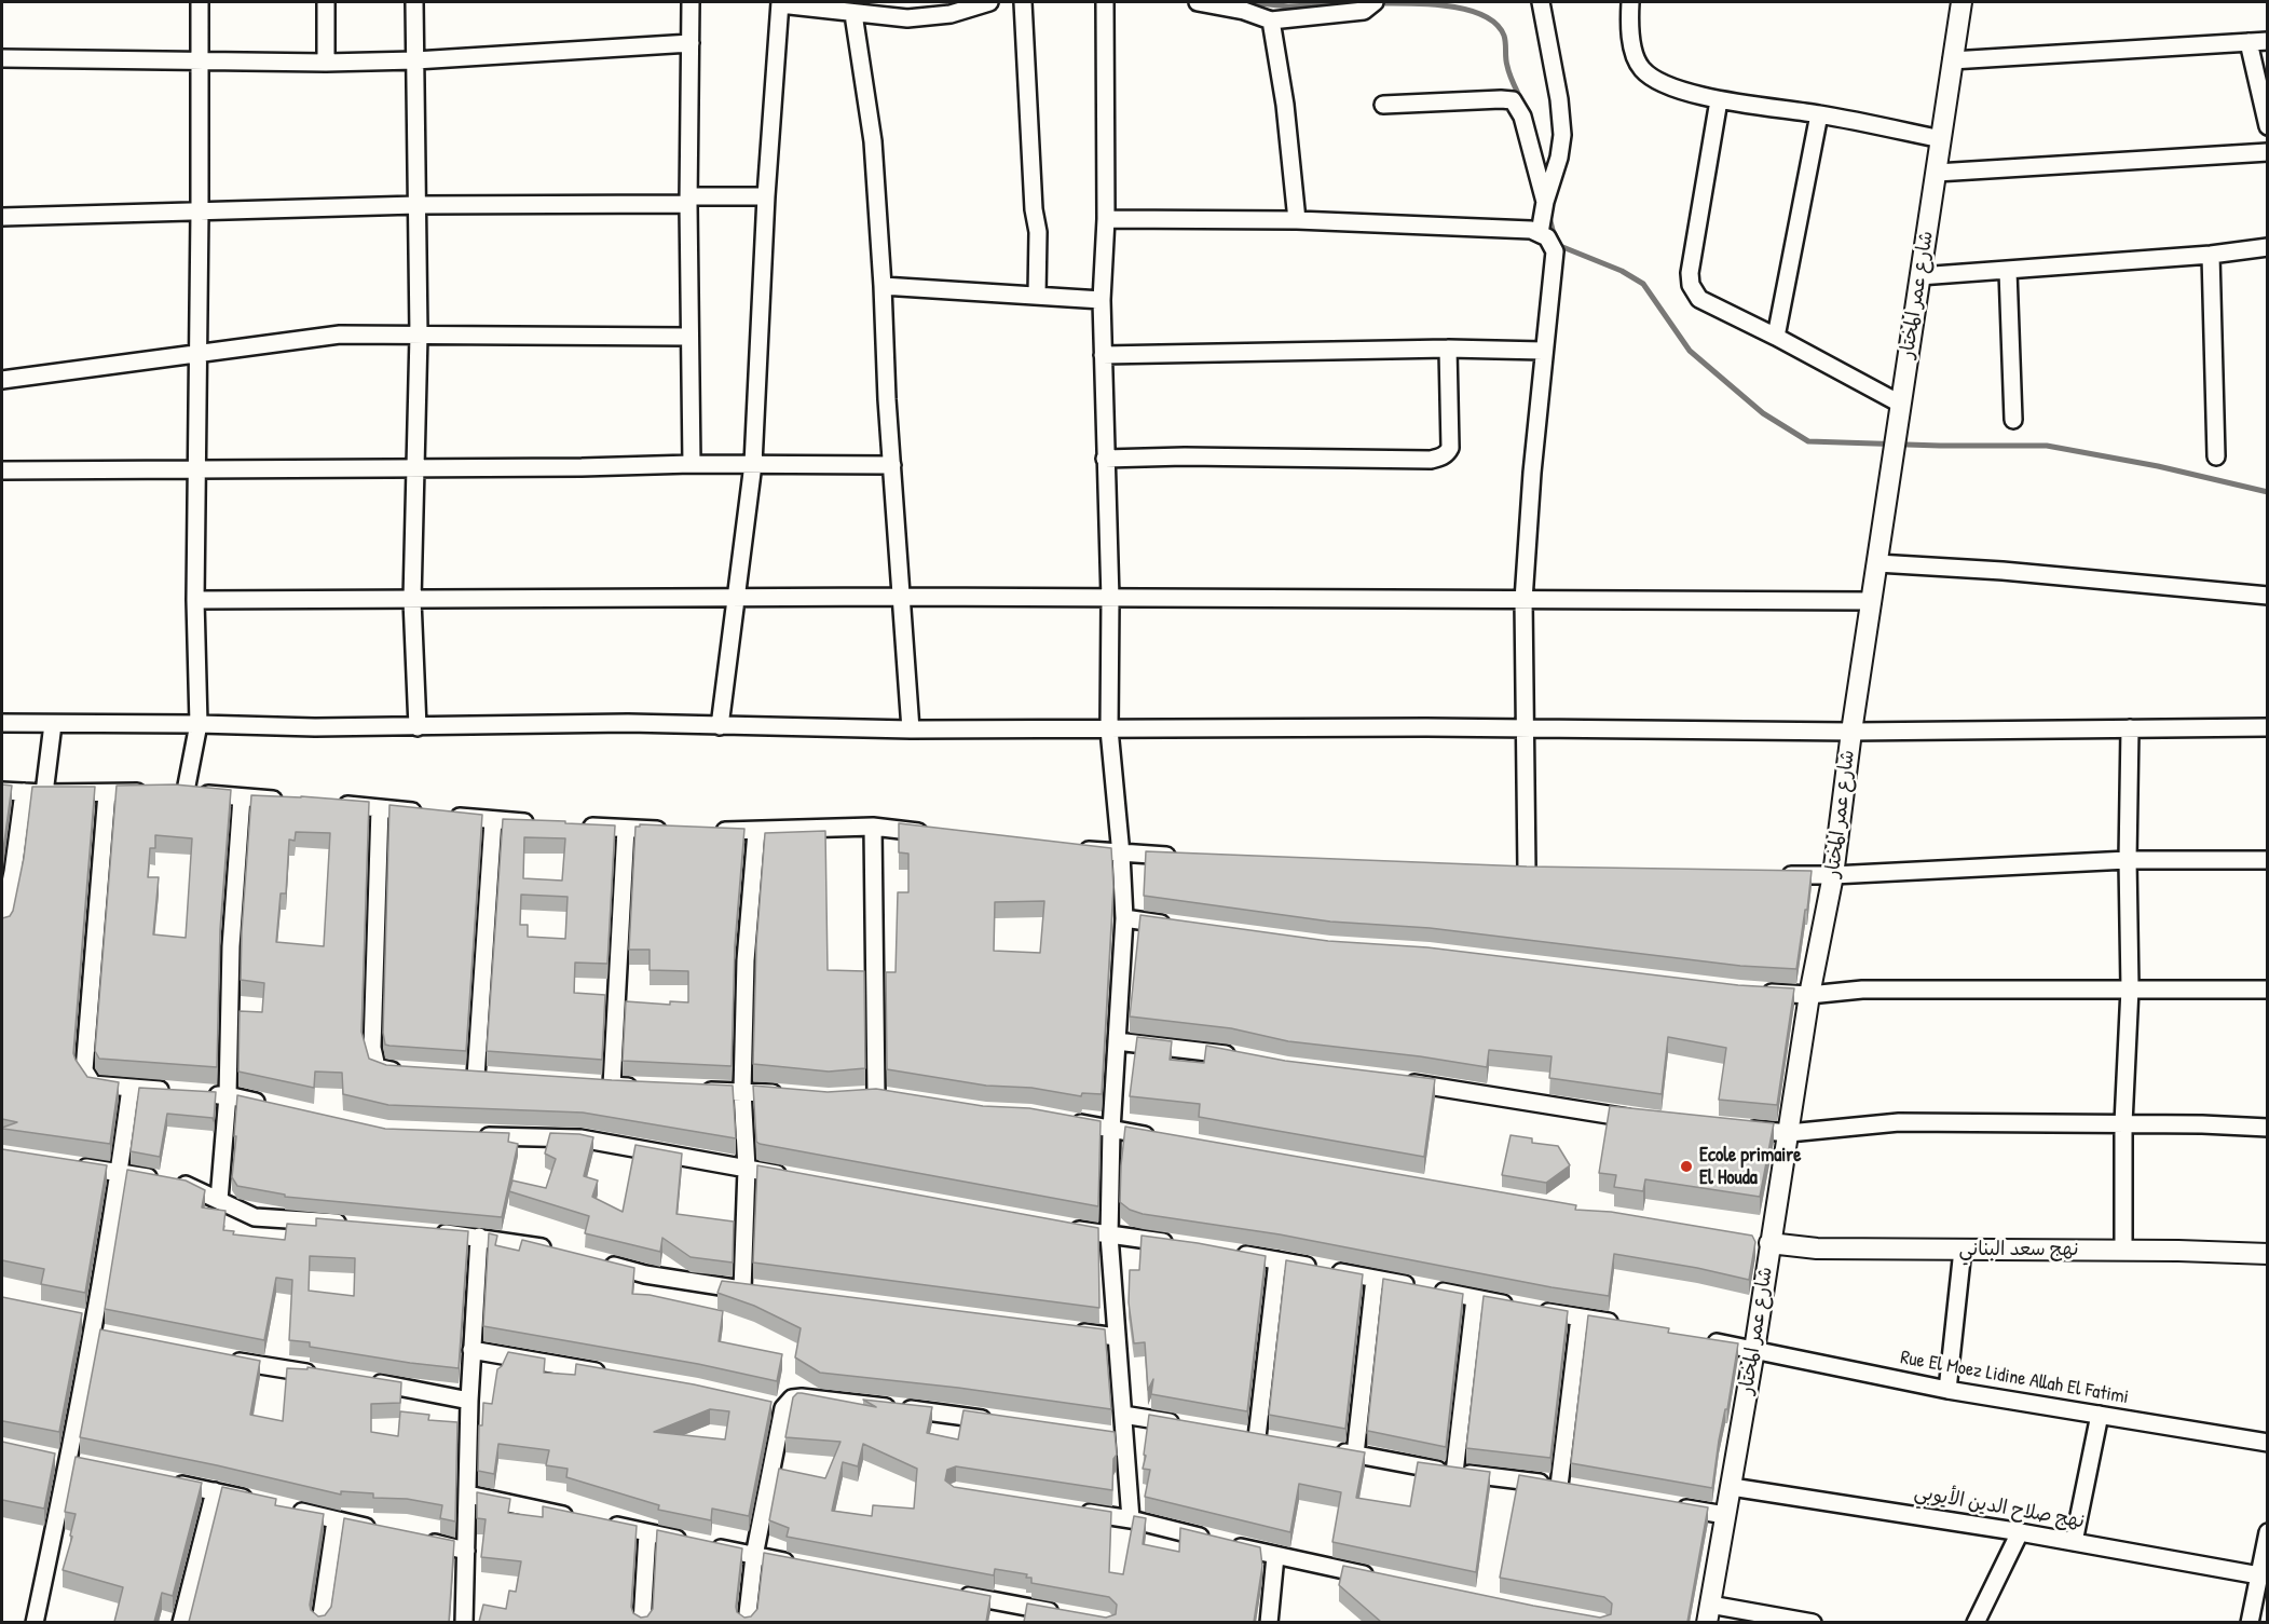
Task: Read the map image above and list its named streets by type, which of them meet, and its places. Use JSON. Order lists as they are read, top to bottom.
{
  "streets": {
    "street": [
      "شارع عمر المختار",
      "نهج سعد البناني",
      "Rue El Moez Lidine Allah El Fatimi",
      "نهج صلاح الدين الأيوبي"
    ]
  },
  "crossings": [
    ["شارع عمر المختار", "نهج سعد البناني"],
    ["شارع عمر المختار", "Rue El Moez Lidine Allah El Fatimi"],
    ["شارع عمر المختار", "نهج صلاح الدين الأيوبي"]
  ],
  "places": ["Ecole primaire El Houda"]
}
